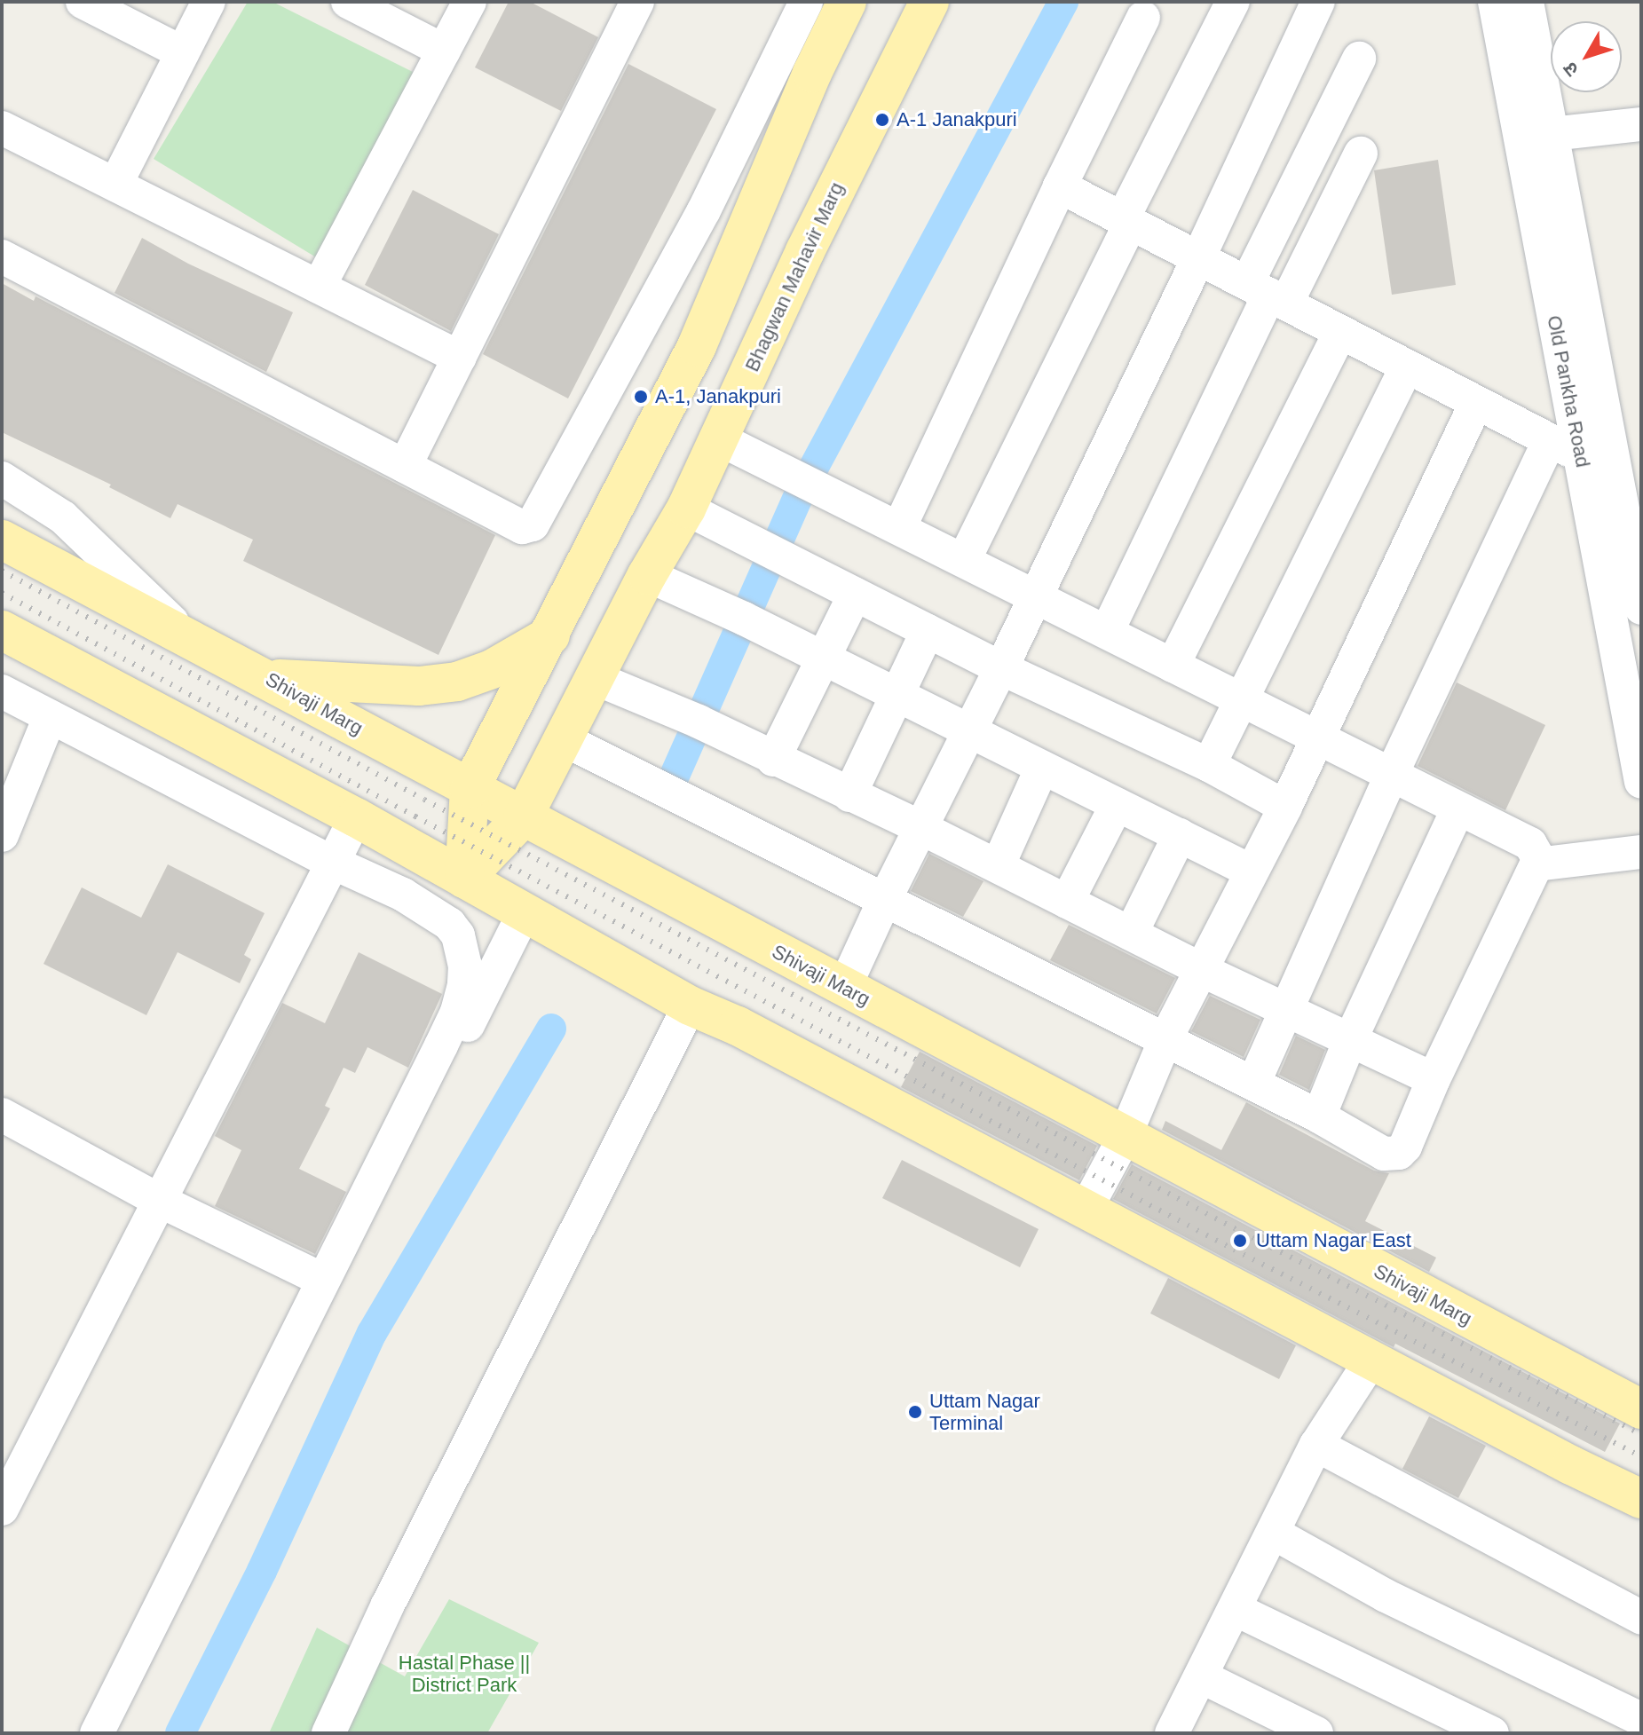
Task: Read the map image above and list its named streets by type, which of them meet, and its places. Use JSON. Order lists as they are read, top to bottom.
{
  "streets": {
    "main road": ["Bhagwan Mahavir Marg", "Shivaji Marg"],
    "street": ["Old Pankha Road"]
  },
  "crossings": [
    ["Bhagwan Mahavir Marg", "Shivaji Marg"]
  ],
  "parks": ["Hastal Phase || District Park"],
  "places": [
    "A-1 Janakpuri",
    "A-1, Janakpuri",
    "Uttam Nagar East",
    "Uttam Nagar Terminal"
  ],
  "north": "bottom left"
}
